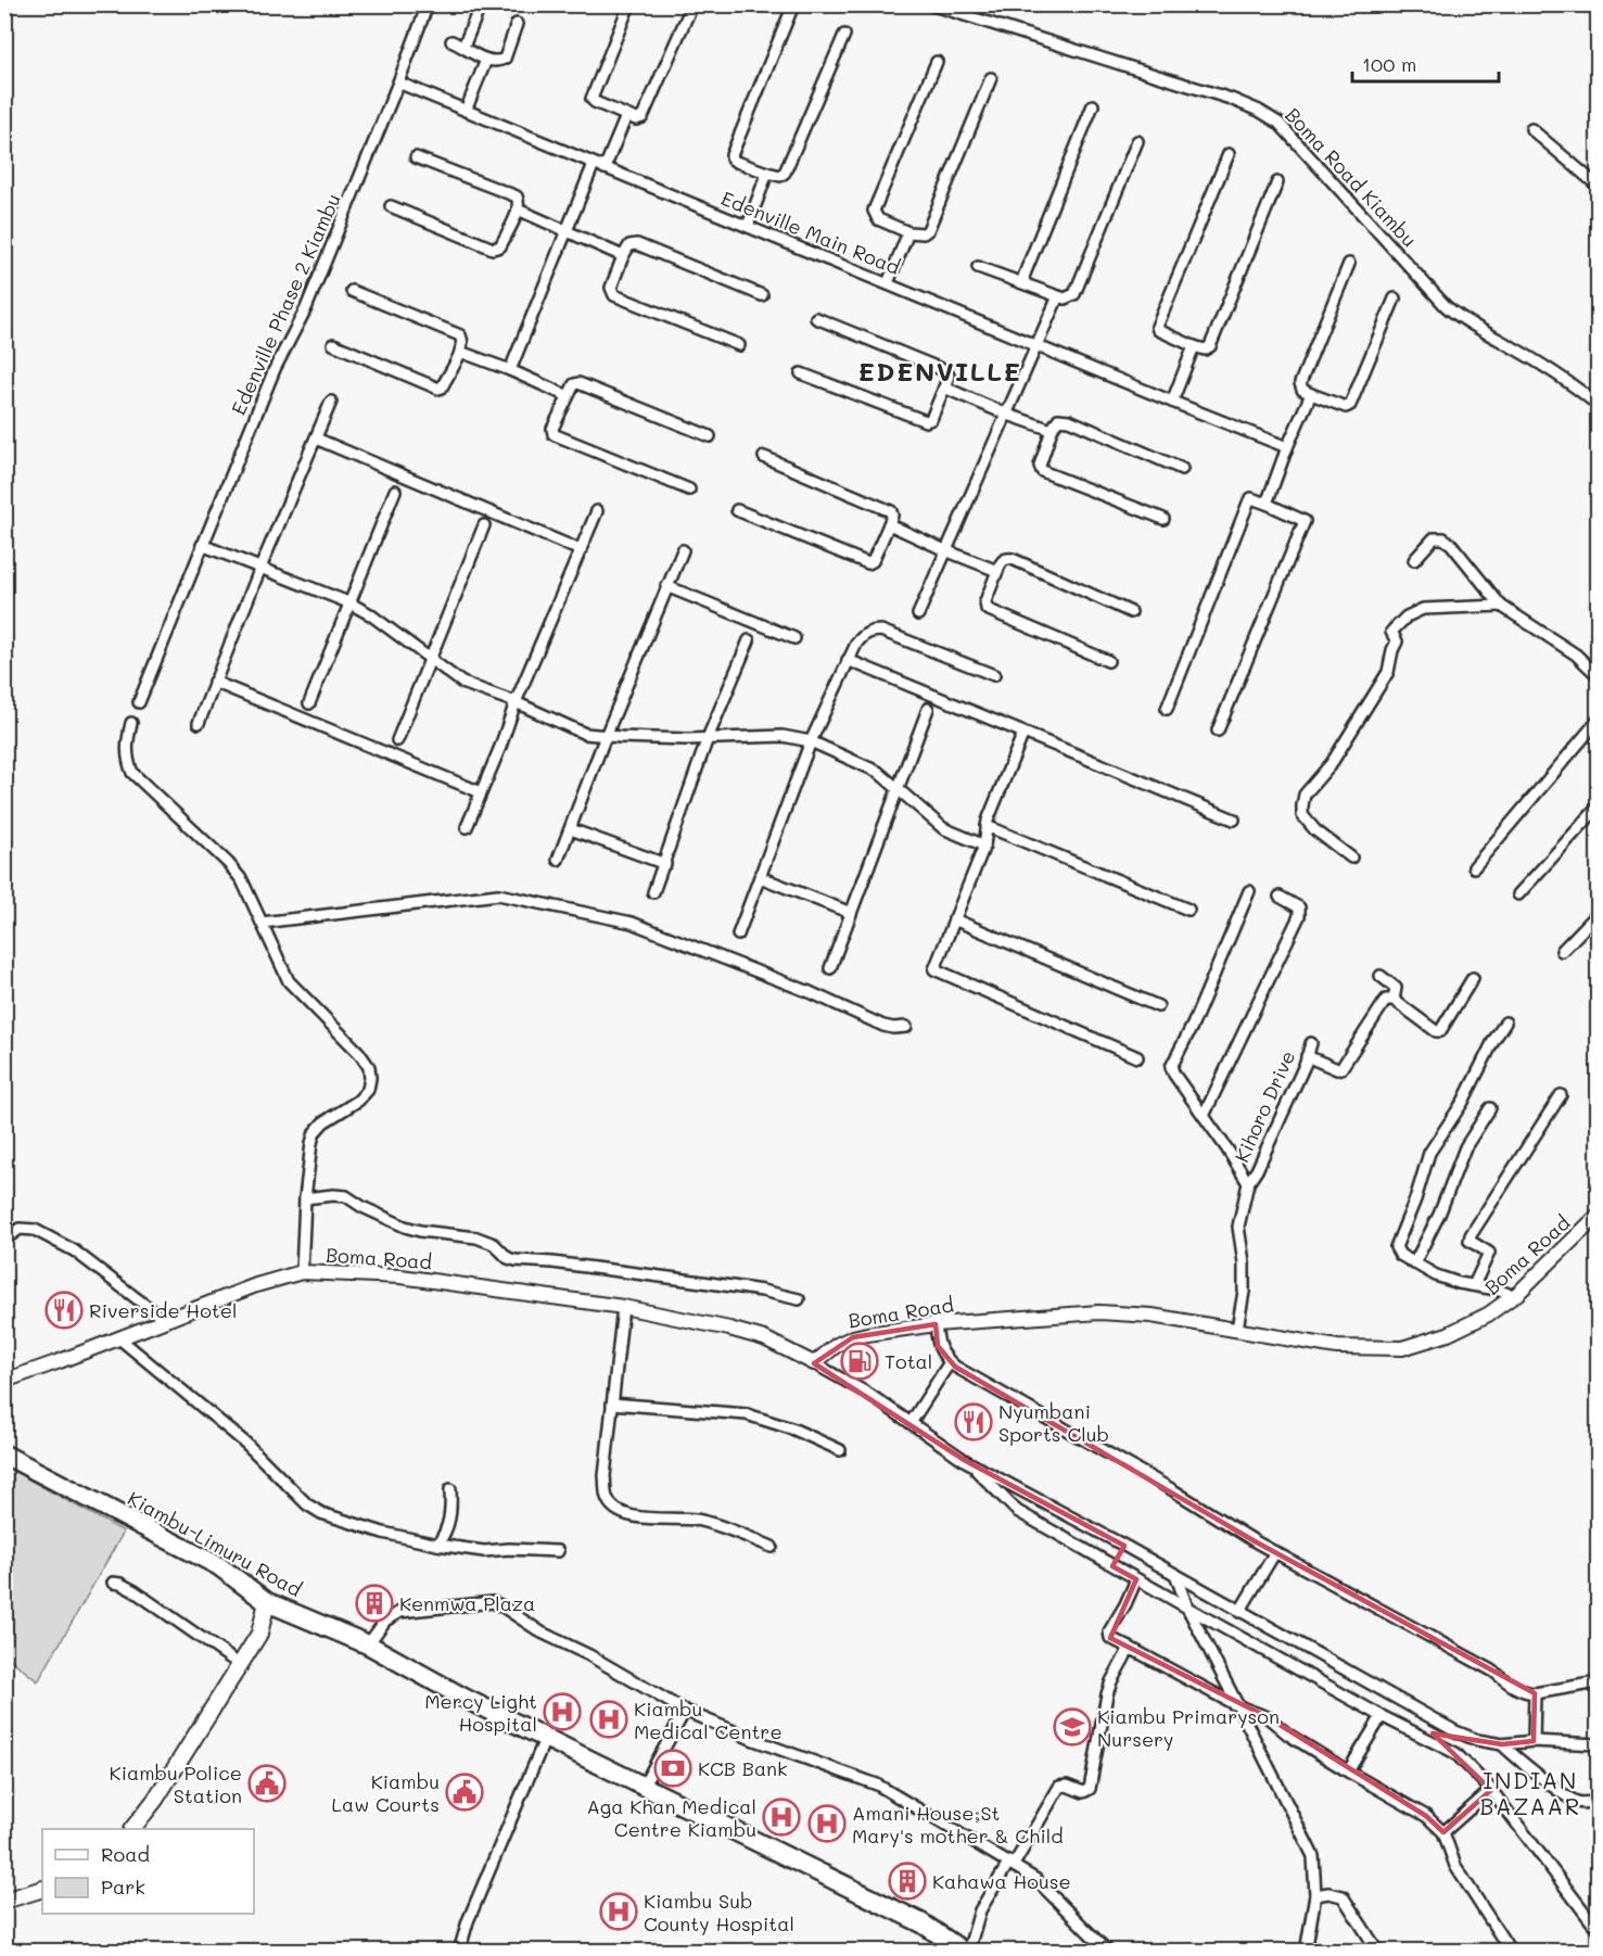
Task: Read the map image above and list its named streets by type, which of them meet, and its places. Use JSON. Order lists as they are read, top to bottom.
{
  "streets": {
    "highway": ["Kiambu-Limuru Road"],
    "main road": ["Boma Road"],
    "street": [
      "Boma Road Kiambu",
      "Edenville Main Road",
      "Edenville Phase 2 Kiambu",
      "Kihoro Drive"
    ]
  },
  "crossings": [
    ["Edenville Main Road", "Edenville Phase 2 Kiambu"],
    ["Kihoro Drive", "Boma Road"]
  ],
  "districts": ["EDENVILLE", "INDIAN BAZAAR"],
  "places": {
    "restaurant": ["Riverside Hotel", "Nyumbani Sports Club"],
    "fuel station": ["Total"],
    "building": ["Kenmwa Plaza", "Kahawa House"],
    "hospital": [
      "Mercy Light Hospital",
      "Kiambu Medical Centre",
      "Aga Khan Medical Centre Kiambu",
      "Amani House;St Mary's mother & Child",
      "Kiambu Sub County Hospital"
    ],
    "school or university": ["Kiambu Primaryson Nursery"],
    "bank": ["KCB Bank"],
    "public building": ["Kiambu Police Station", "Kiambu Law Courts"]
  },
  "legend": ["Road", "Park"],
  "scale_bar": "100 m"
}
